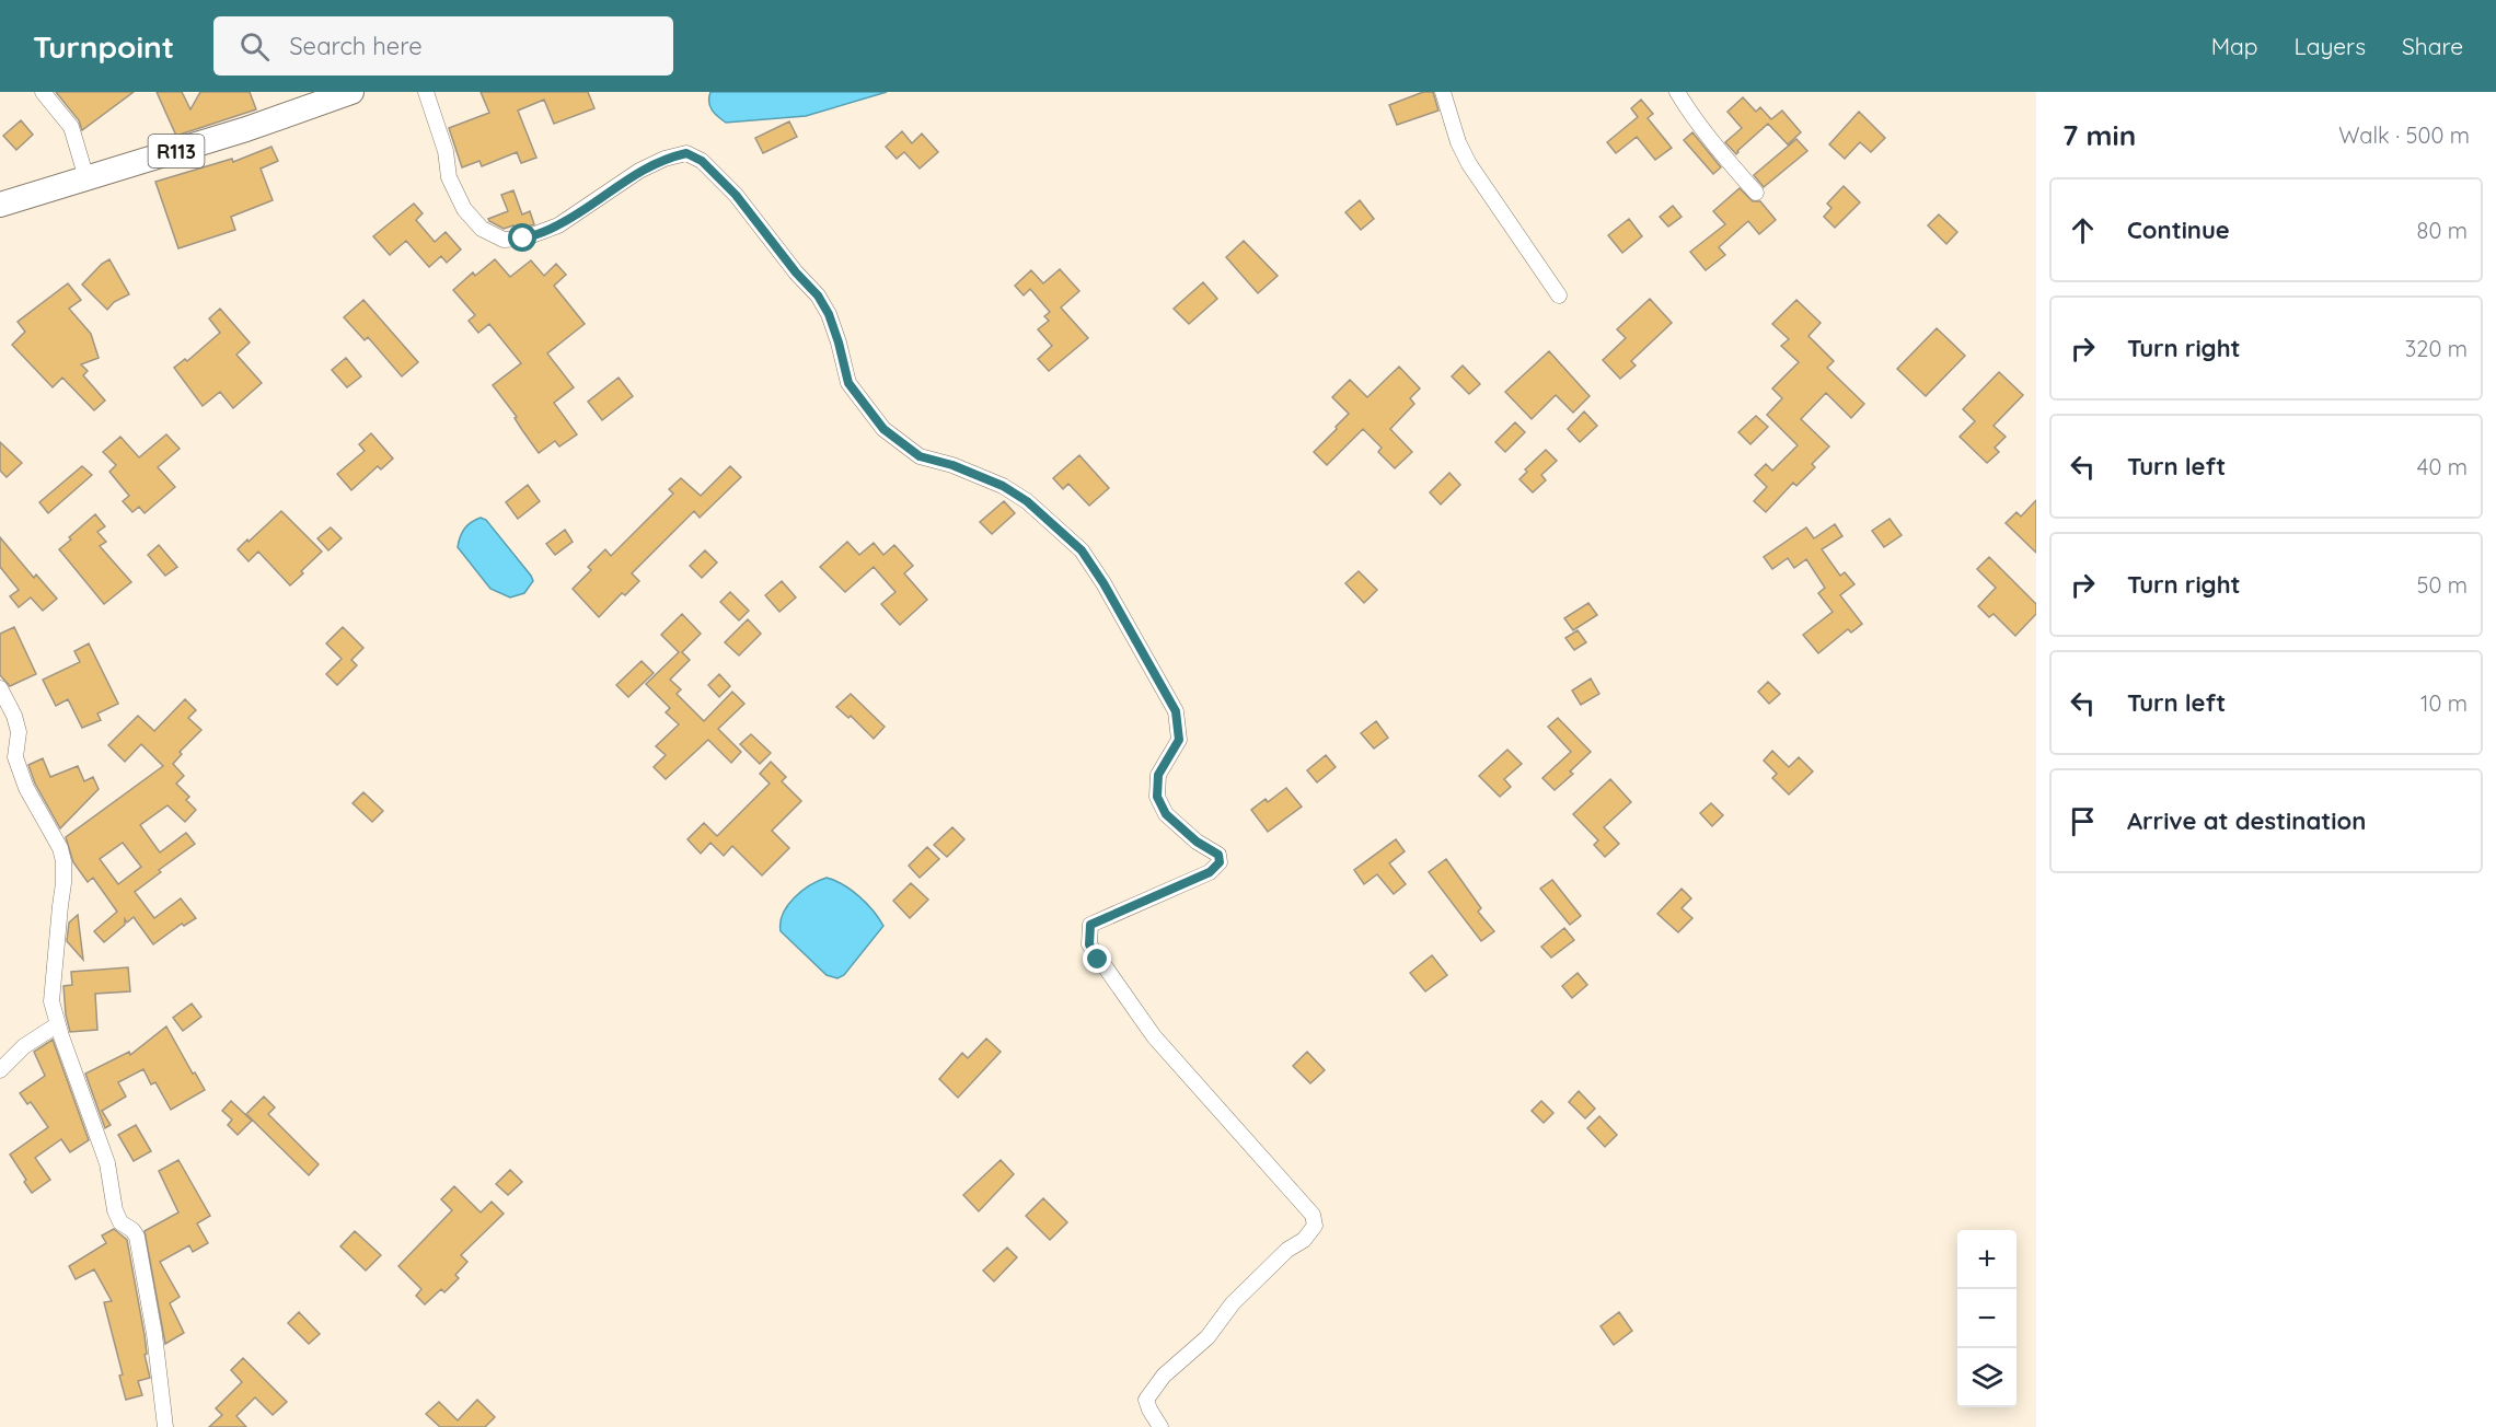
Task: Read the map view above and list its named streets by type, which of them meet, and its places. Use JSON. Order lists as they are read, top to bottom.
{
  "streets": {
    "main road": ["R113"]
  },
  "page": {
    "header": "Turnpoint",
    "search": "Search here",
    "nav": ["Map", "Layers", "Share"],
    "heading": ["7 min", "Walk · 500 m"],
    "list": [
      ["Continue", "80 m"],
      ["Turn right", "320 m"],
      ["Turn left", "40 m"],
      ["Turn right", "50 m"],
      ["Turn left", "10 m"],
      "Arrive at destination"
    ],
    "map_buttons": ["+", "−"]
  }
}
